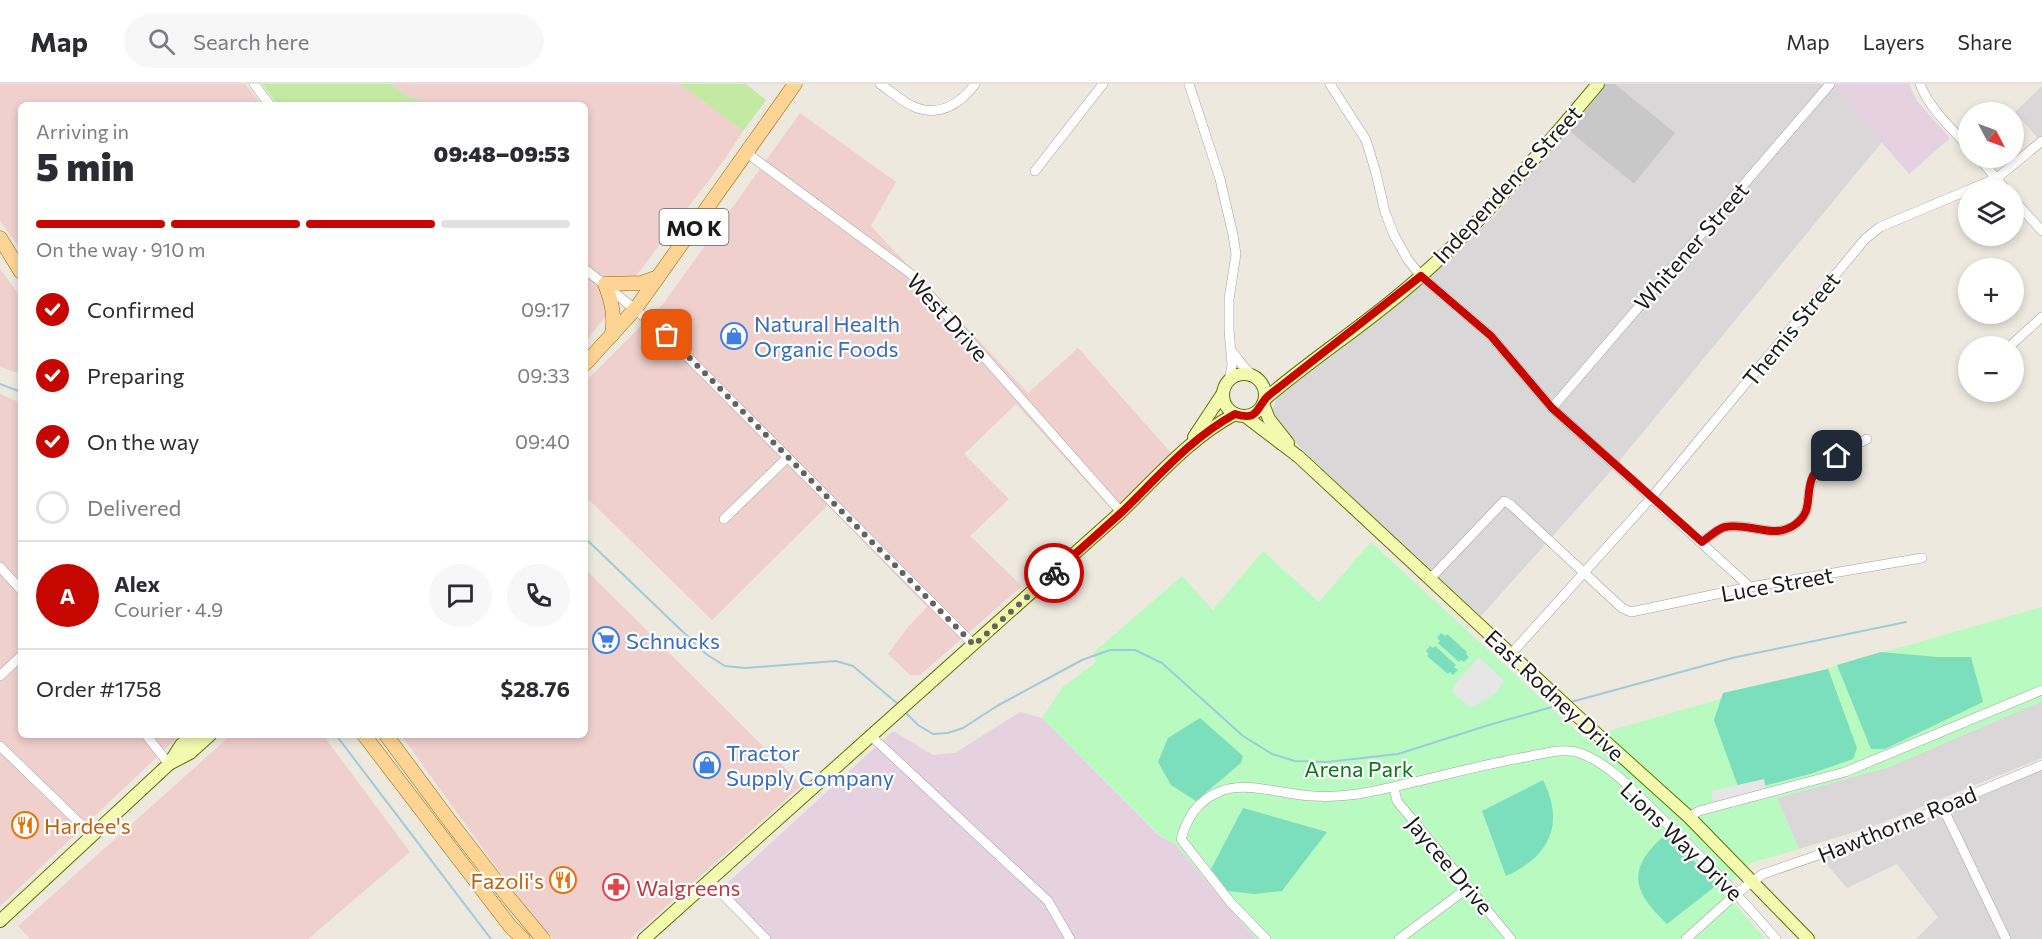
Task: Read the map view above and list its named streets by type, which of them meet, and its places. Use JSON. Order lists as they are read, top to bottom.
{
  "streets": {
    "main road": ["MO K"],
    "street": [
      "Independence Street",
      "Whitener Street",
      "West Drive",
      "Themis Street",
      "Luce Street",
      "East Rodney Drive",
      "Hawthorne Road",
      "Lions Way Drive",
      "Jaycee Drive"
    ]
  },
  "crossings": [
    ["Independence Street", "East Rodney Drive"],
    ["MO K", "West Drive"],
    ["Themis Street", "Luce Street"],
    ["Themis Street", "East Rodney Drive"],
    ["East Rodney Drive", "Hawthorne Road"],
    ["Lions Way Drive", "Jaycee Drive"]
  ],
  "parks": ["Arena Park"],
  "places": {
    "shop": ["Natural Health Organic Foods", "Tractor Supply Company"],
    "supermarket": ["Schnucks"],
    "restaurant": ["Hardee's", "Fazoli's"],
    "pharmacy": ["Walgreens"]
  },
  "north": "bottom right",
  "page": {
    "header": "Map",
    "search": "Search here",
    "nav": ["Map", "Layers", "Share"],
    "map_buttons": ["+", "−"],
    "heading": ["5 min", "Arriving in", "09:48–09:53"],
    "panel": [
      "Alex",
      "Courier · 4.9",
      "Order #1758",
      "$28.76"
    ],
    "bar": "On the way · 910 m",
    "list": [
      ["Confirmed", "09:17"],
      ["Preparing", "09:33"],
      ["On the way", "09:40"],
      "Delivered"
    ],
    "round": "A"
  }
}
